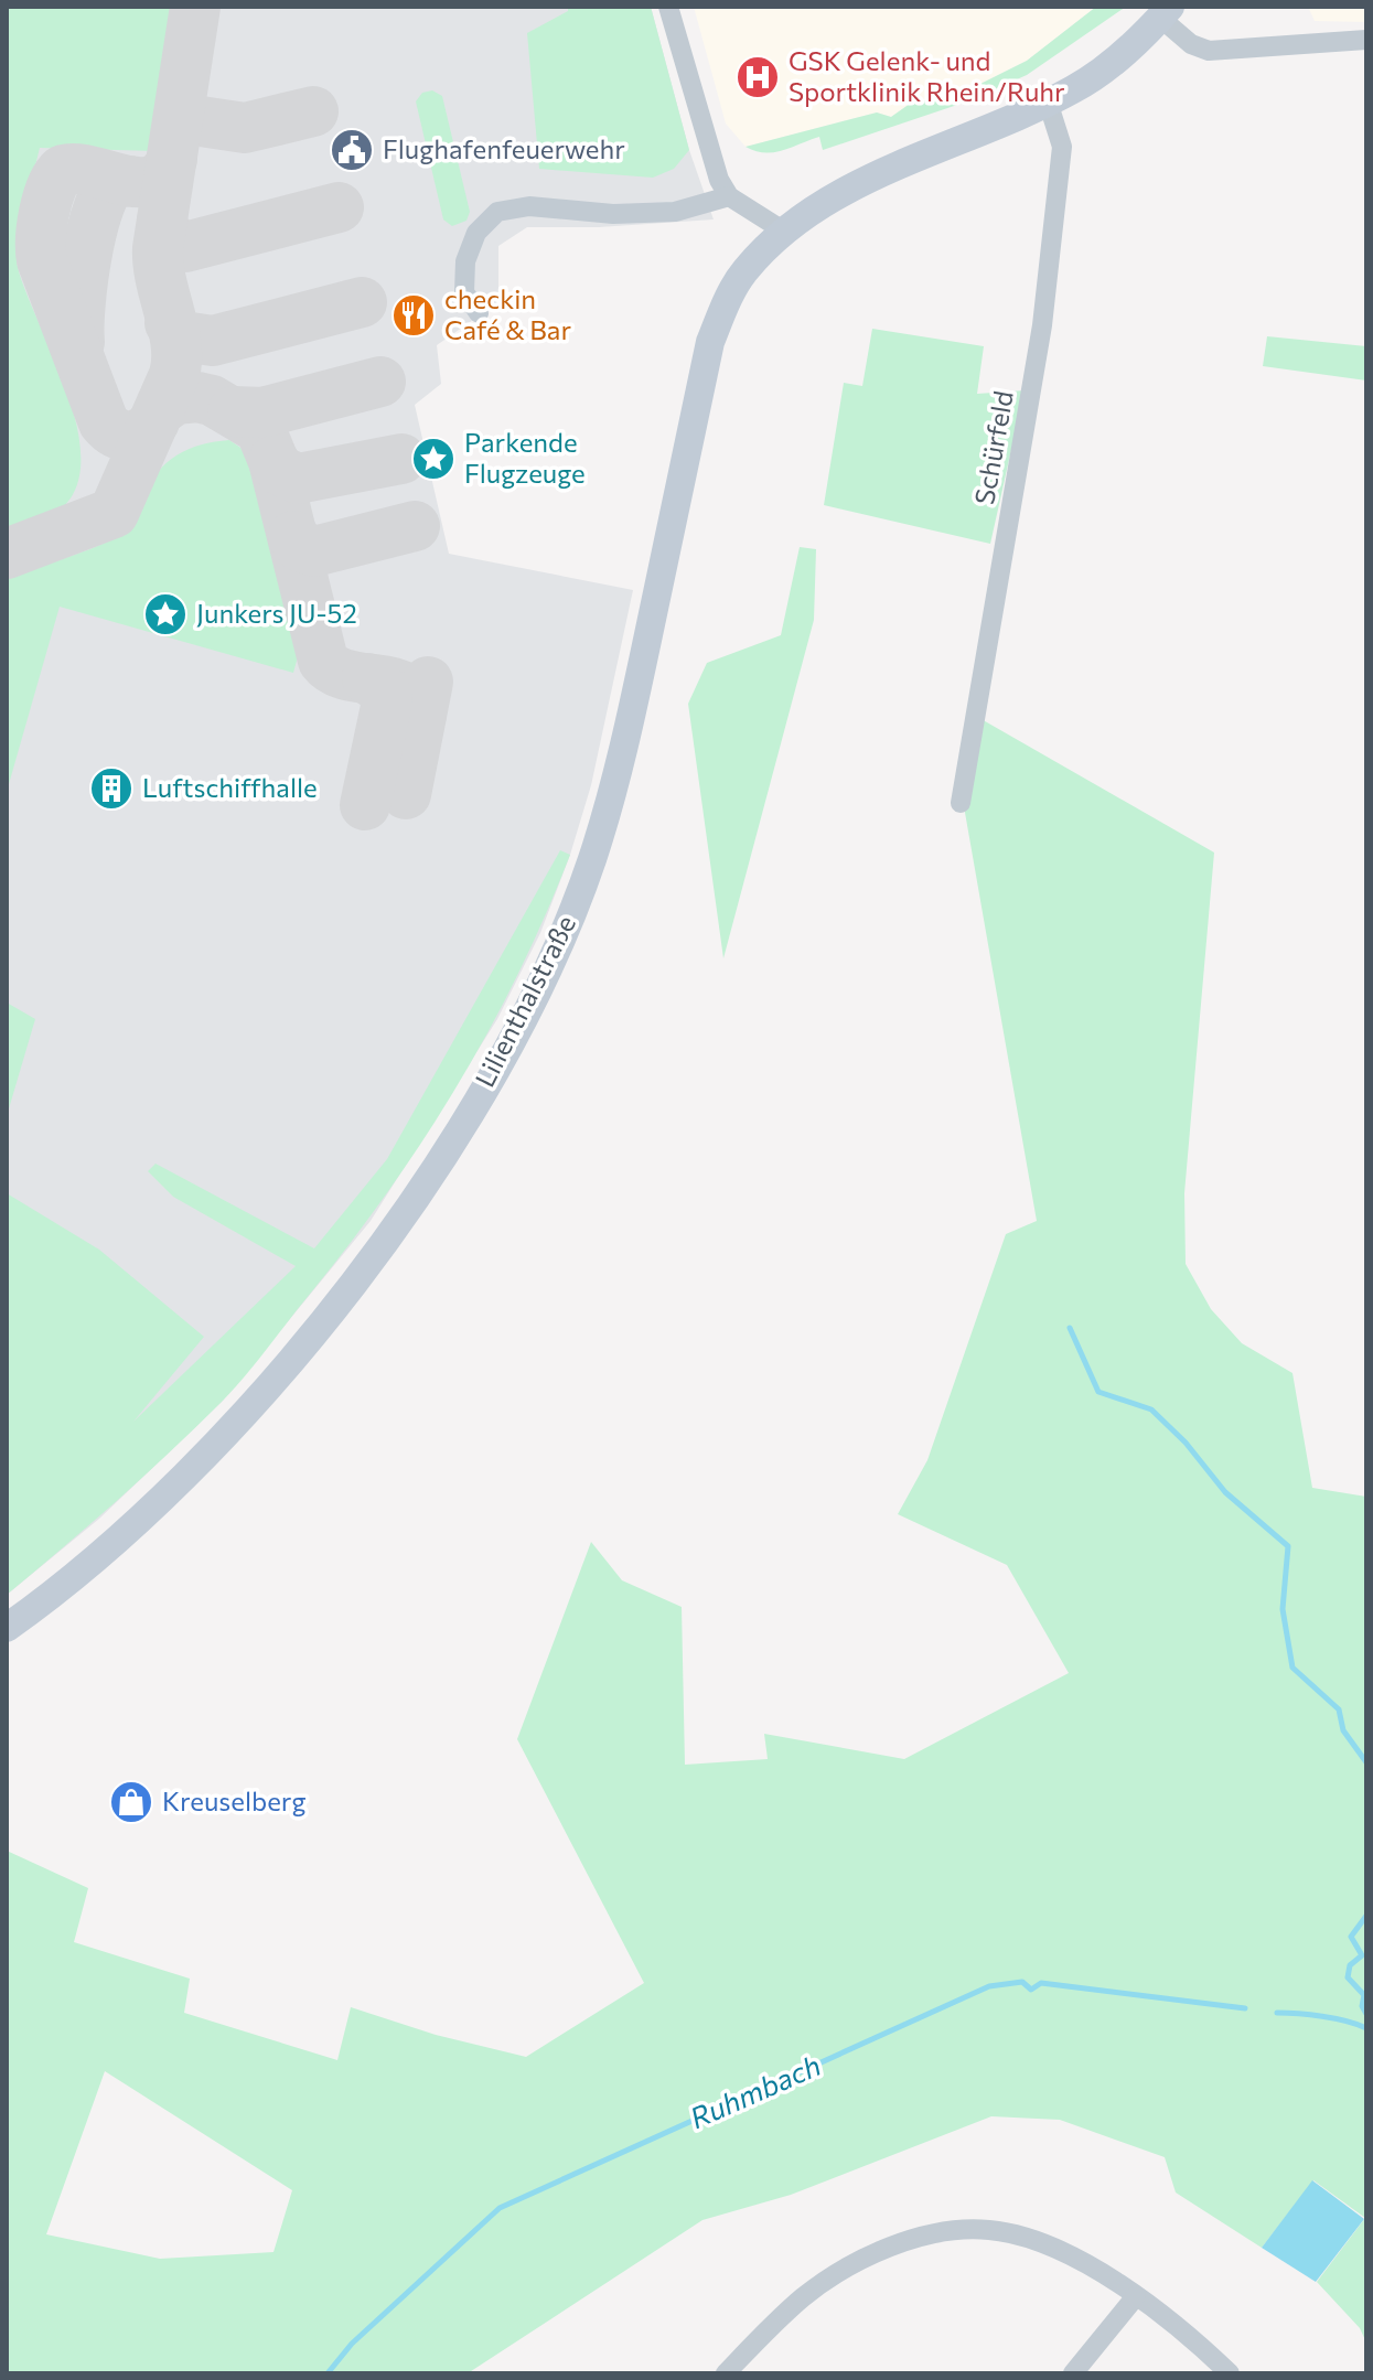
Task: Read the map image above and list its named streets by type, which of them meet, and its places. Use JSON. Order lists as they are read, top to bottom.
{
  "streets": {
    "main road": ["Lilienthalstraße"],
    "street": ["Schürfeld"]
  },
  "crossings": [
    ["Schürfeld", "Lilienthalstraße"]
  ],
  "water": ["Ruhmbach"],
  "places": {
    "hospital": ["GSK Gelenk- und Sportklinik Rhein/Ruhr"],
    "public building": ["Flughafenfeuerwehr"],
    "restaurant": ["checkin Café & Bar"],
    "place": ["Parkende Flugzeuge", "Junkers JU-52"],
    "building": ["Luftschiffhalle"],
    "shop": ["Kreuselberg"]
  }
}
